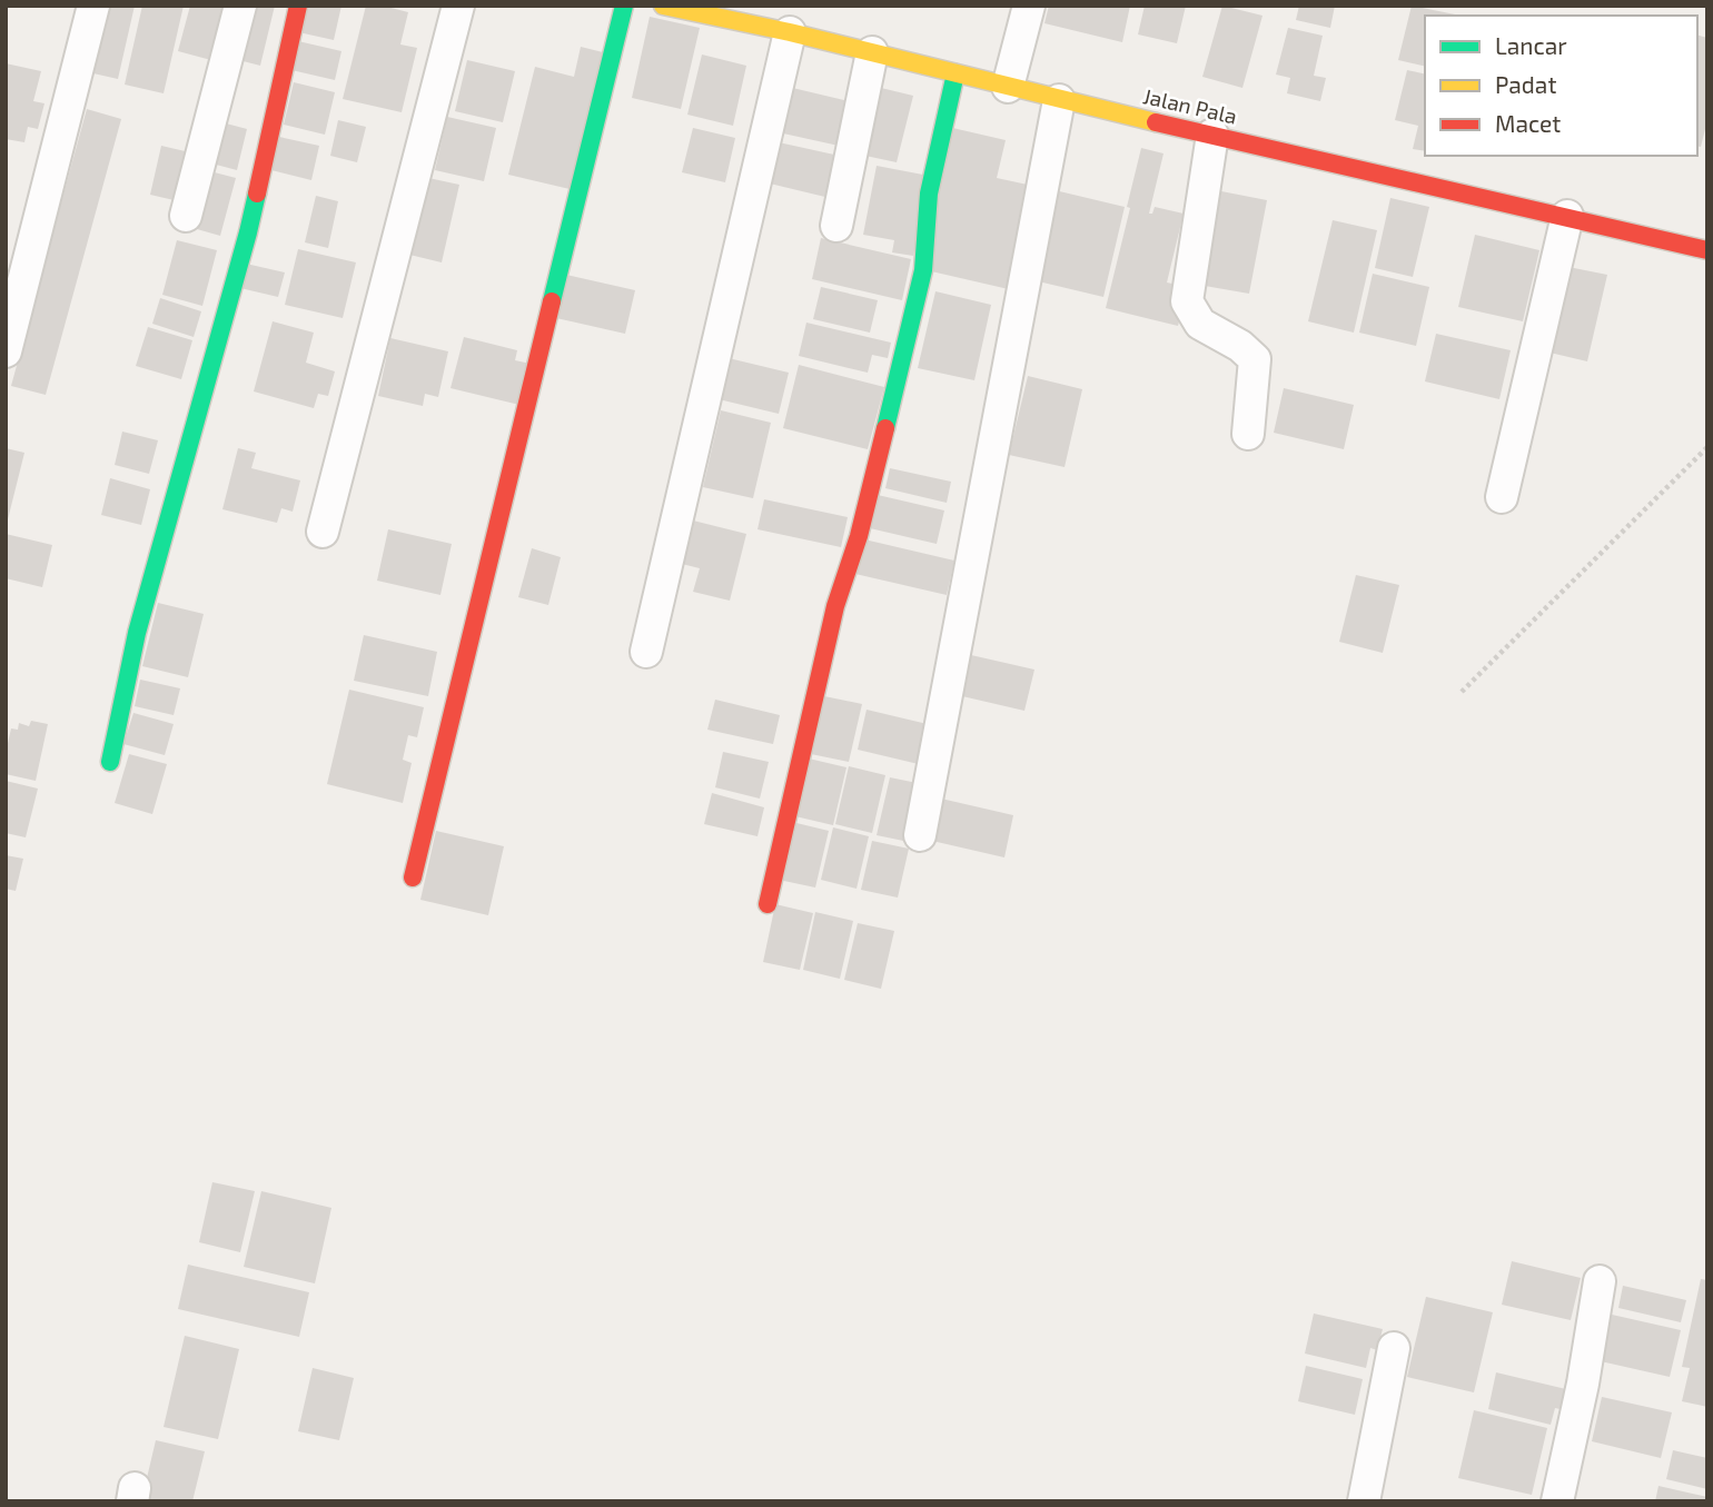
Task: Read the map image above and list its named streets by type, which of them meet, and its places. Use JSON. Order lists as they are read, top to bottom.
{
  "streets": {
    "street": ["Jalan Pala"]
  },
  "legend": ["Lancar", "Padat", "Macet"]
}
